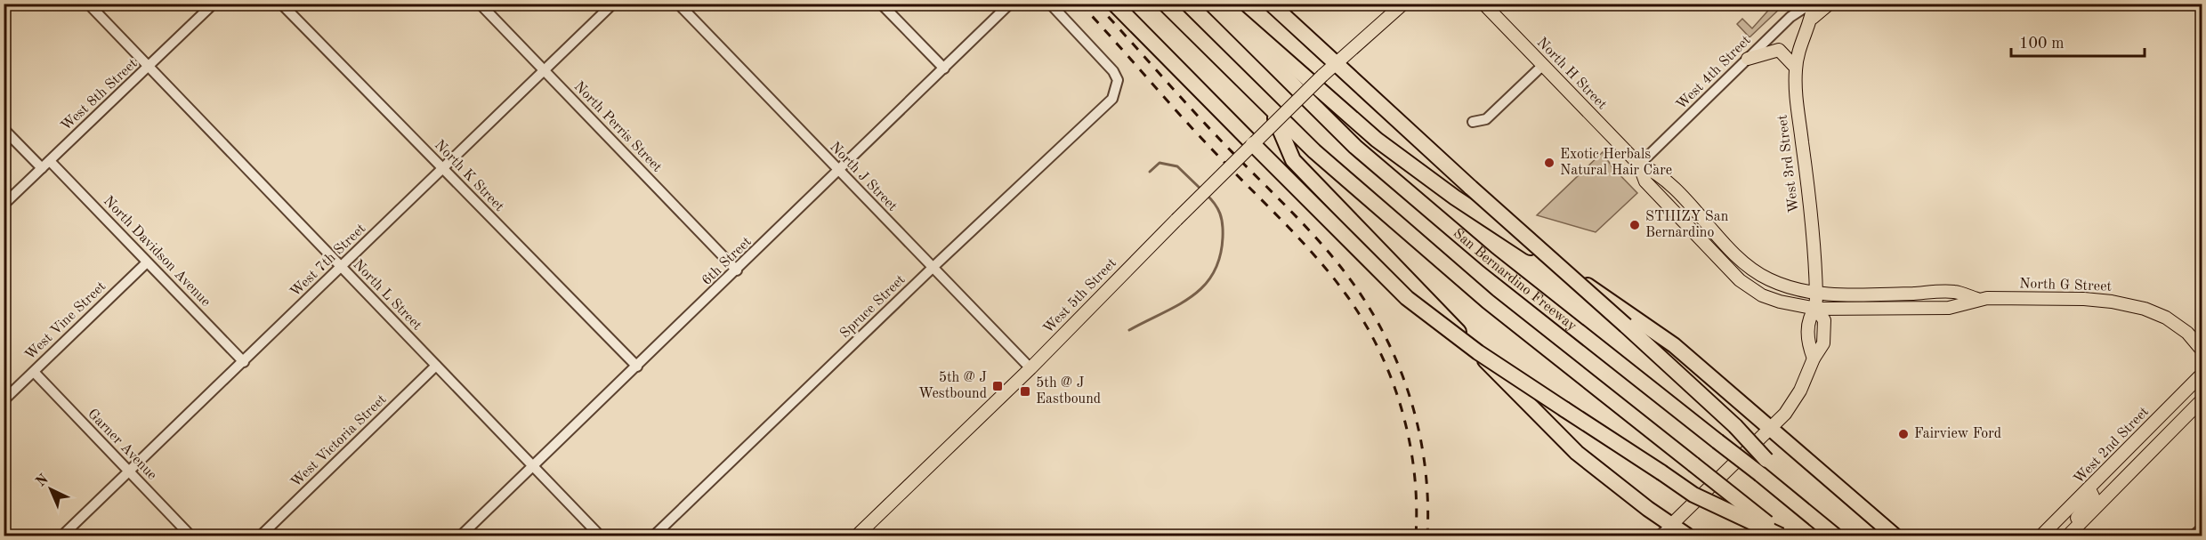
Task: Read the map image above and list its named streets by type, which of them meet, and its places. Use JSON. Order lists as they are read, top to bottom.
{
  "streets": {
    "highway": ["San Bernardino Freeway"],
    "main road": [
      "North H Street",
      "West 3rd Street",
      "North G Street",
      "West 5th Street",
      "West 2nd Street"
    ],
    "street": [
      "West 4th Street",
      "West 8th Street",
      "North Perris Street",
      "North K Street",
      "North J Street",
      "North Davidson Avenue",
      "West 7th Street",
      "6th Street",
      "North L Street",
      "Spruce Street",
      "West Vine Street",
      "West Victoria Street",
      "Garner Avenue"
    ]
  },
  "crossings": [
    ["West 4th Street", "North H Street"],
    ["West 4th Street", "West 3rd Street"],
    ["North H Street", "West 3rd Street"],
    ["North H Street", "North G Street"],
    ["West 8th Street", "North Davidson Avenue"],
    ["West 8th Street", "North L Street"],
    ["North Perris Street", "West 7th Street"],
    ["North Perris Street", "6th Street"],
    ["West 3rd Street", "North G Street"],
    ["North K Street", "West 7th Street"],
    ["North K Street", "6th Street"],
    ["North J Street", "6th Street"],
    ["North J Street", "West 5th Street"],
    ["North J Street", "Spruce Street"],
    ["North Davidson Avenue", "West 7th Street"],
    ["North Davidson Avenue", "West Vine Street"],
    ["West 7th Street", "North L Street"],
    ["West 7th Street", "Garner Avenue"],
    ["6th Street", "North L Street"],
    ["North L Street", "West Victoria Street"],
    ["West Vine Street", "Garner Avenue"]
  ],
  "places": {
    "other": ["Exotic Herbals Natural Hair Care", "STIIIZY San Bernardino", "Fairview Ford"],
    "transit": ["5th @ J Westbound", "5th @ J Eastbound"]
  },
  "scale_bar": "100 m",
  "north": "top left"
}
